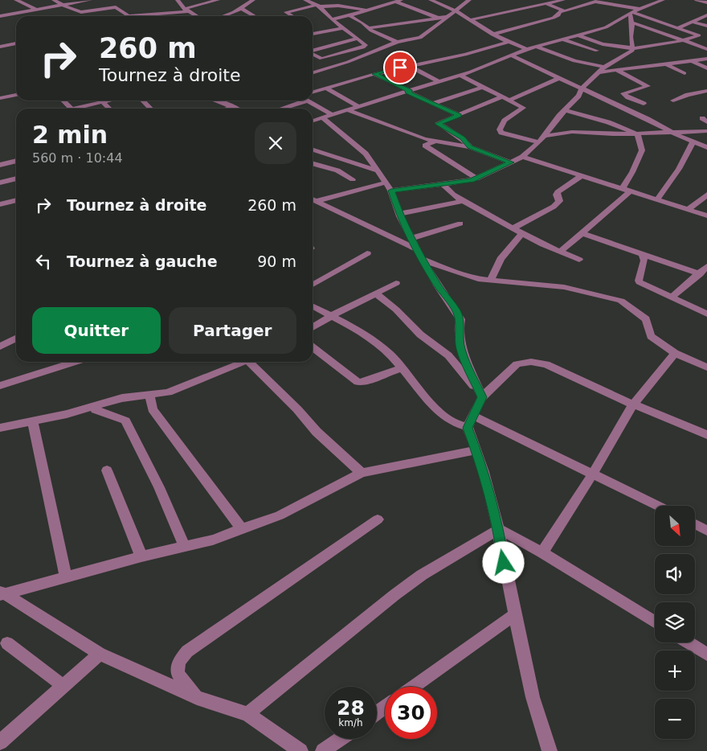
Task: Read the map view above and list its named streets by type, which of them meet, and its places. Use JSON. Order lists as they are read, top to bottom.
{
  "north": "bottom right",
  "page": {
    "turn": ["260 m", "Tournez à droite"],
    "heading": ["2 min", "560 m · 10:44"],
    "list": [
      {
        "name": "Tournez à droite",
        "value": "260 m"
      },
      {
        "name": "Tournez à gauche",
        "value": "90 m"
      }
    ],
    "buttons": ["Quitter", "Partager"],
    "map_buttons": ["+", "−"],
    "speed": "28 km/h",
    "limit": "30"
  }
}
